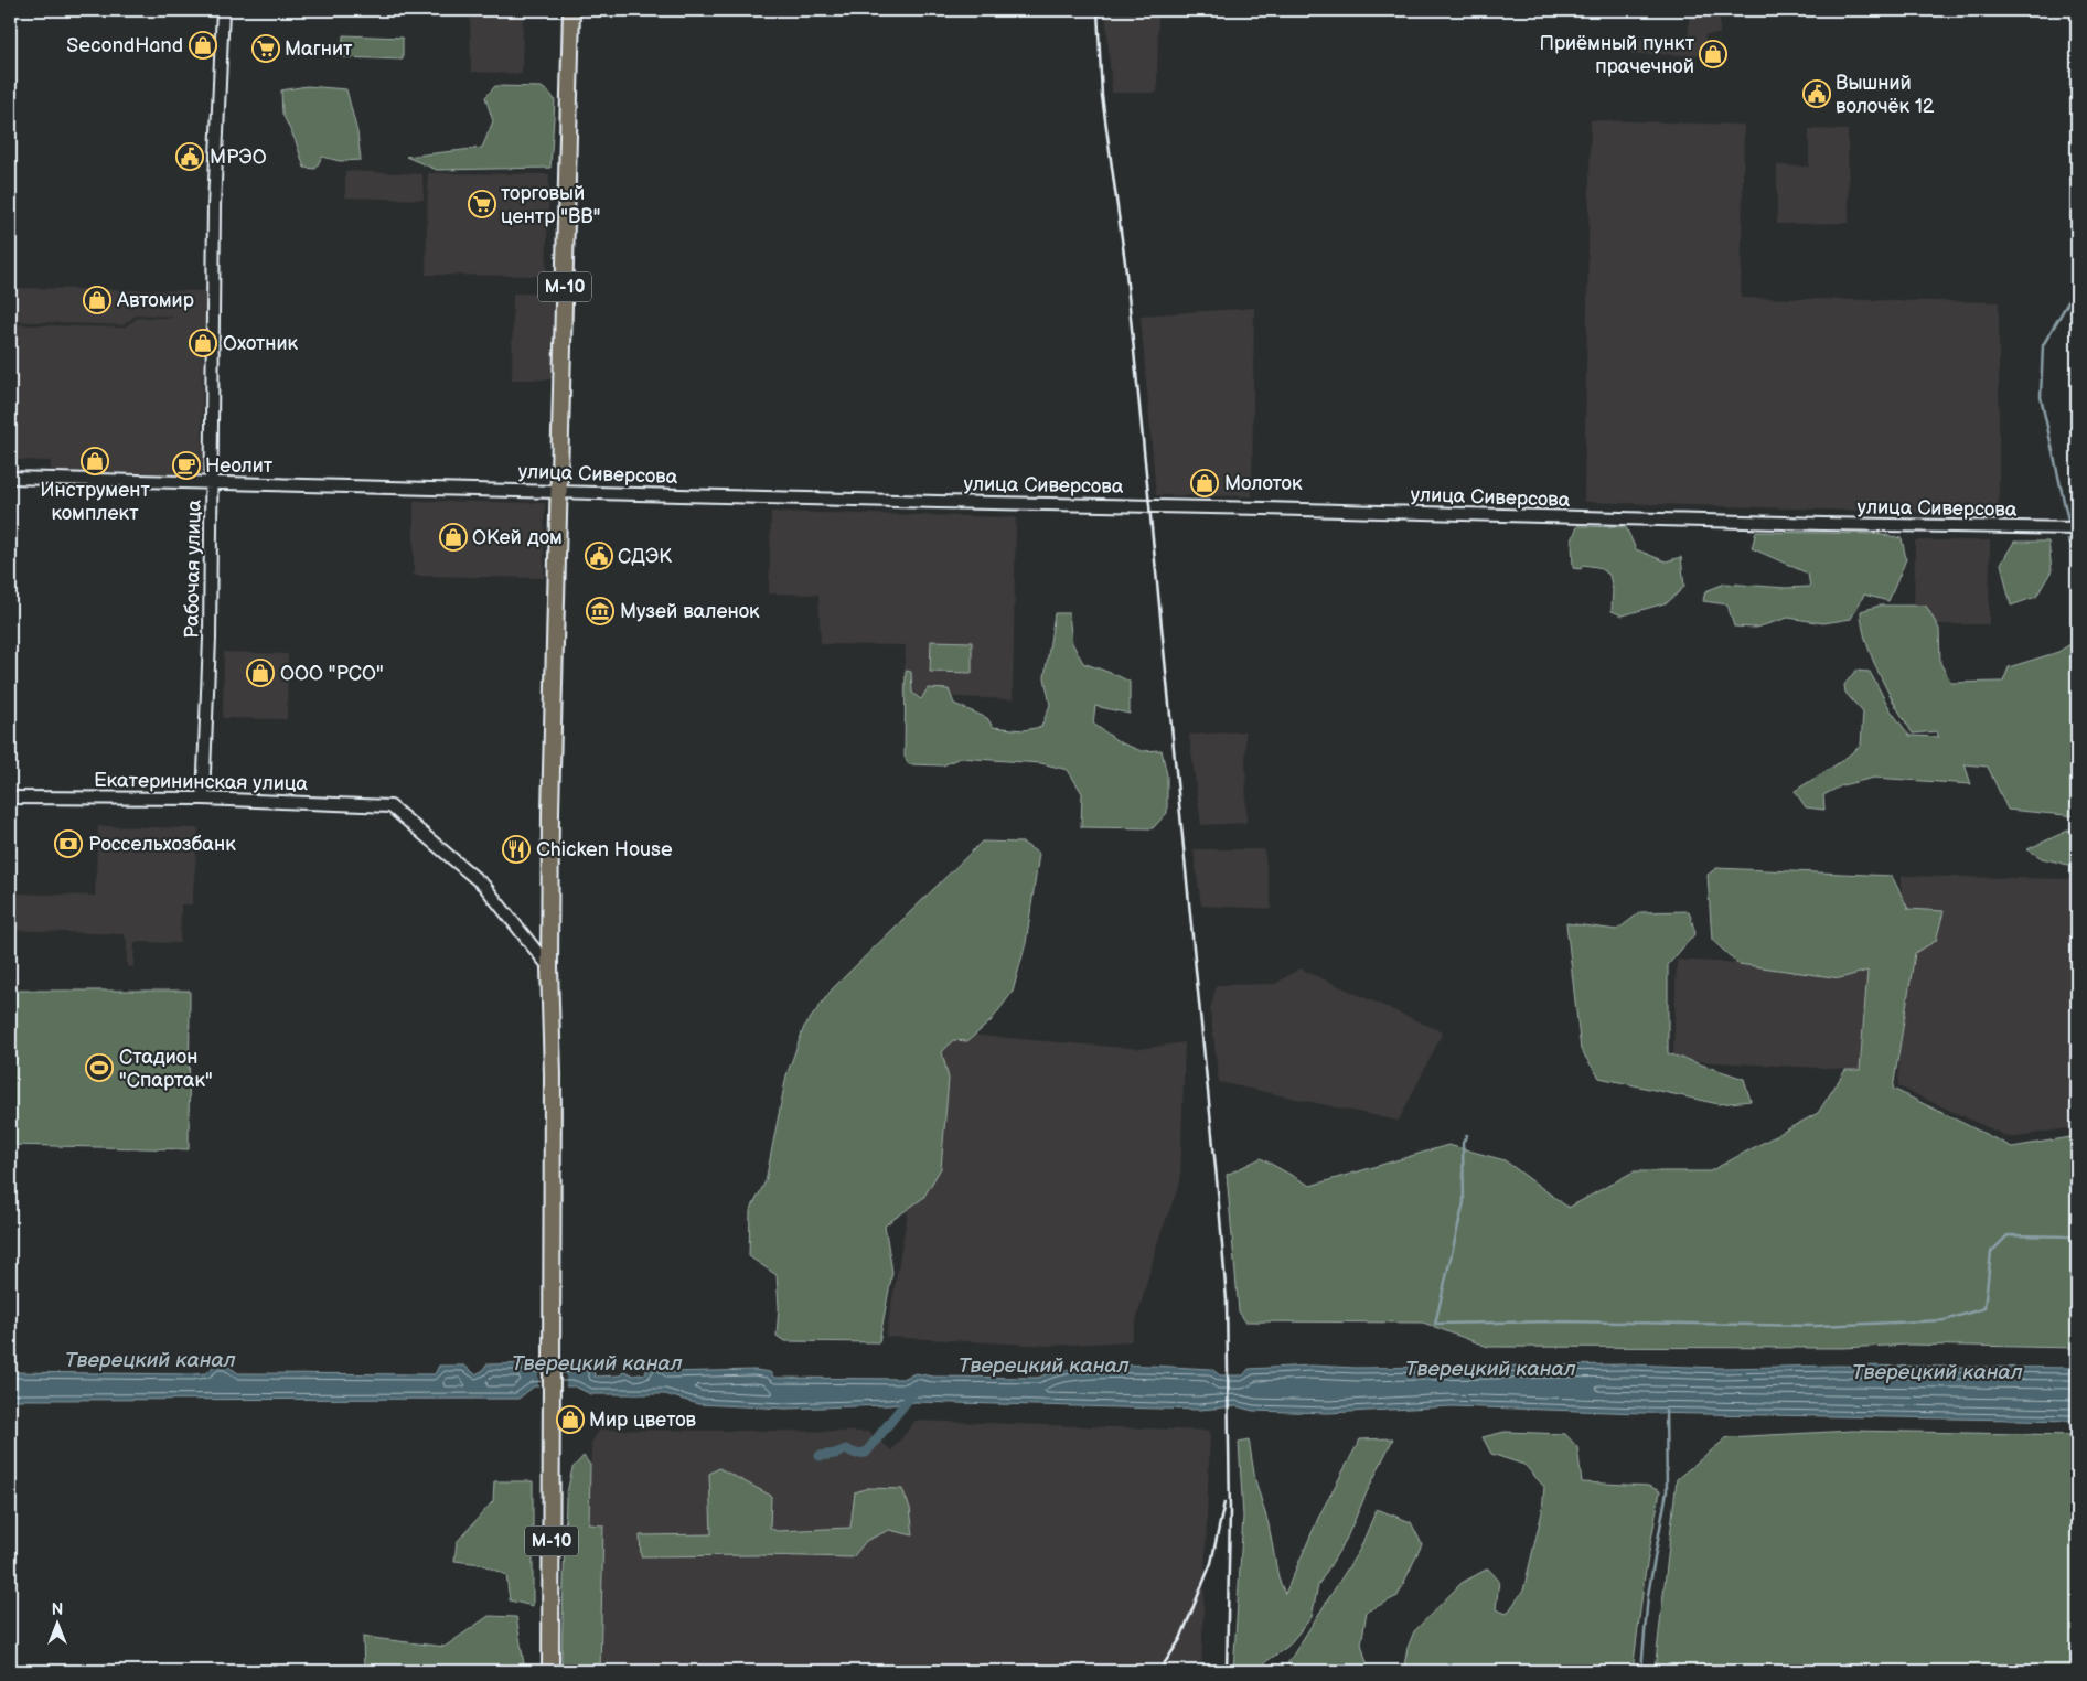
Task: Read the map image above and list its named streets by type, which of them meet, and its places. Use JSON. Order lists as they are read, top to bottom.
{
  "streets": {
    "highway": ["М-10"],
    "street": ["улица Сиверсова", "Рабочая улица", "Екатерининская улица"]
  },
  "crossings": [
    ["М-10", "улица Сиверсова"],
    ["М-10", "Екатерининская улица"],
    ["улица Сиверсова", "Рабочая улица"],
    ["Рабочая улица", "Екатерининская улица"]
  ],
  "water": ["Тверецкий канал"],
  "places": {
    "shop": [
      "SecondHand",
      "Приёмный пункт прачечной",
      "Автомир",
      "Охотник",
      "Инструмент комплект",
      "Молоток",
      "ОКей дом",
      "ООО \"РСО\"",
      "Мир цветов"
    ],
    "supermarket": ["Магнит", "торговый центр \"ВВ\""],
    "public building": ["Вышний волочёк 12", "МРЭО", "СДЭК"],
    "cafe": ["Неолит"],
    "museum": ["Музей валенок"],
    "bank": ["Россельхозбанк"],
    "restaurant": ["Chicken House"],
    "sports": ["Стадион \"Спартак\""]
  },
  "north": "top"
}
